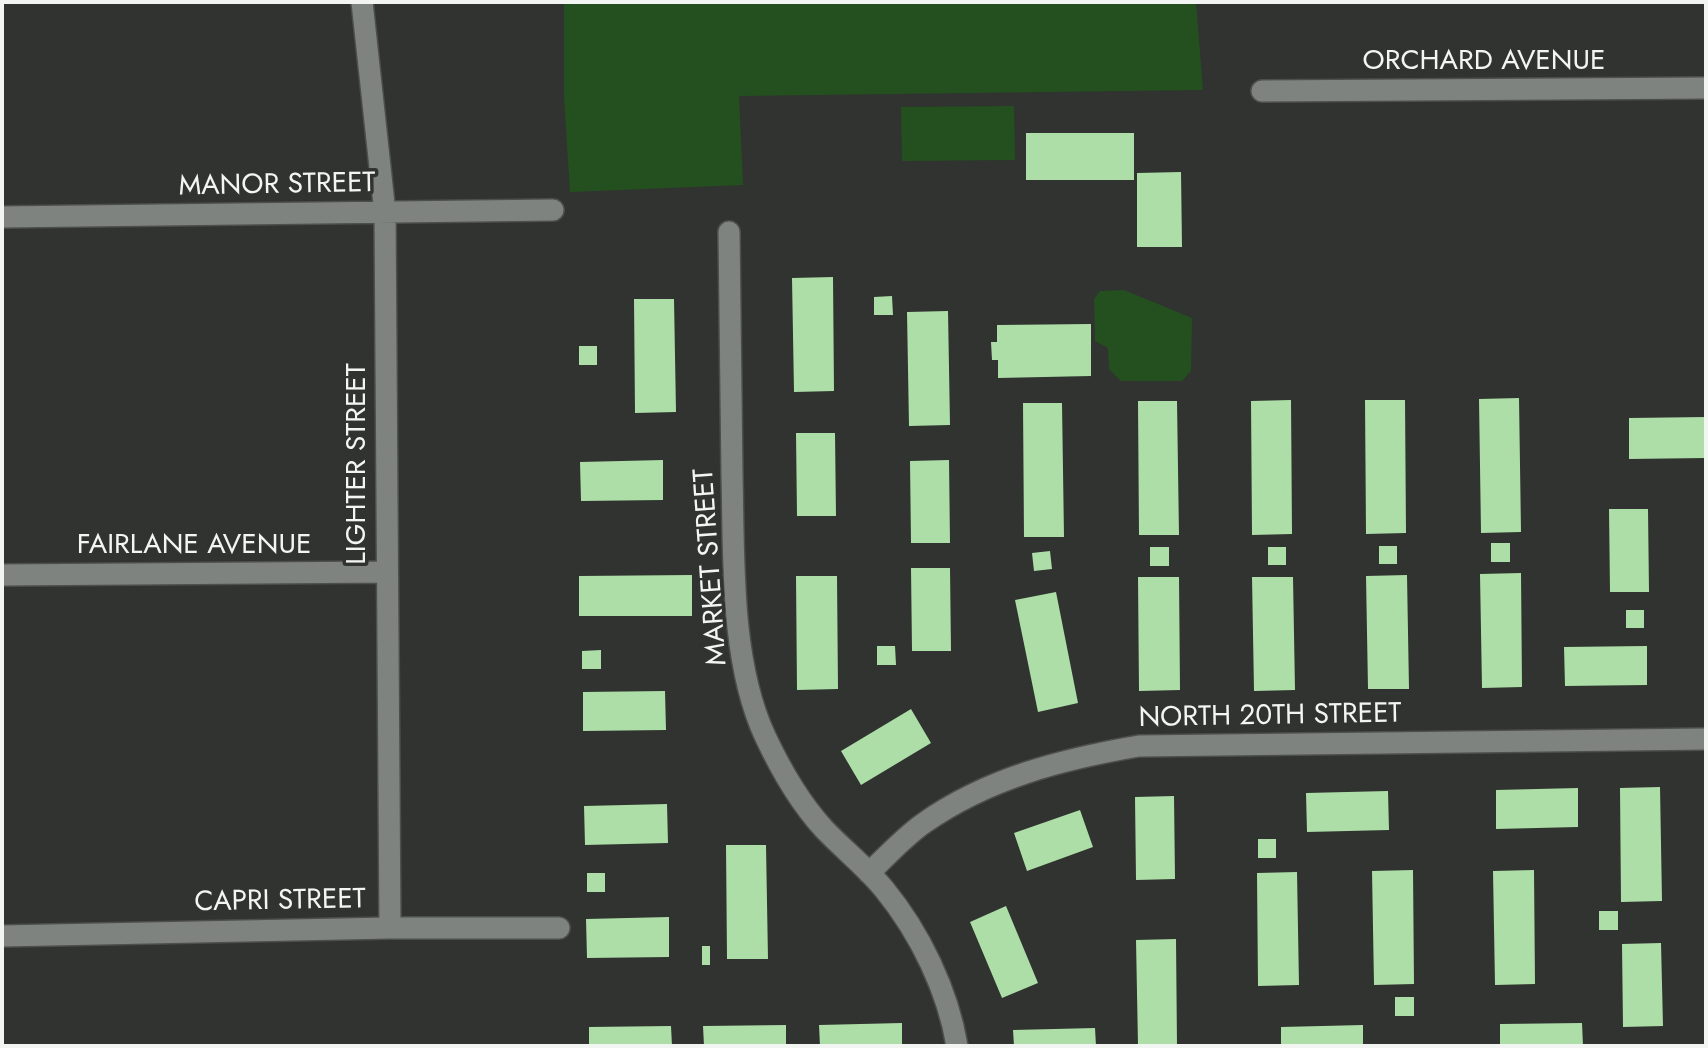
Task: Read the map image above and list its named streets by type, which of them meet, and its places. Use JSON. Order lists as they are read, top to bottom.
{
  "streets": {
    "street": [
      "ORCHARD AVENUE",
      "MANOR STREET",
      "LIGHTER STREET",
      "FAIRLANE AVENUE",
      "MARKET STREET",
      "NORTH 20TH STREET",
      "CAPRI STREET"
    ]
  },
  "crossings": [
    ["MANOR STREET", "LIGHTER STREET"],
    ["LIGHTER STREET", "FAIRLANE AVENUE"],
    ["LIGHTER STREET", "CAPRI STREET"],
    ["MARKET STREET", "NORTH 20TH STREET"]
  ]
}
